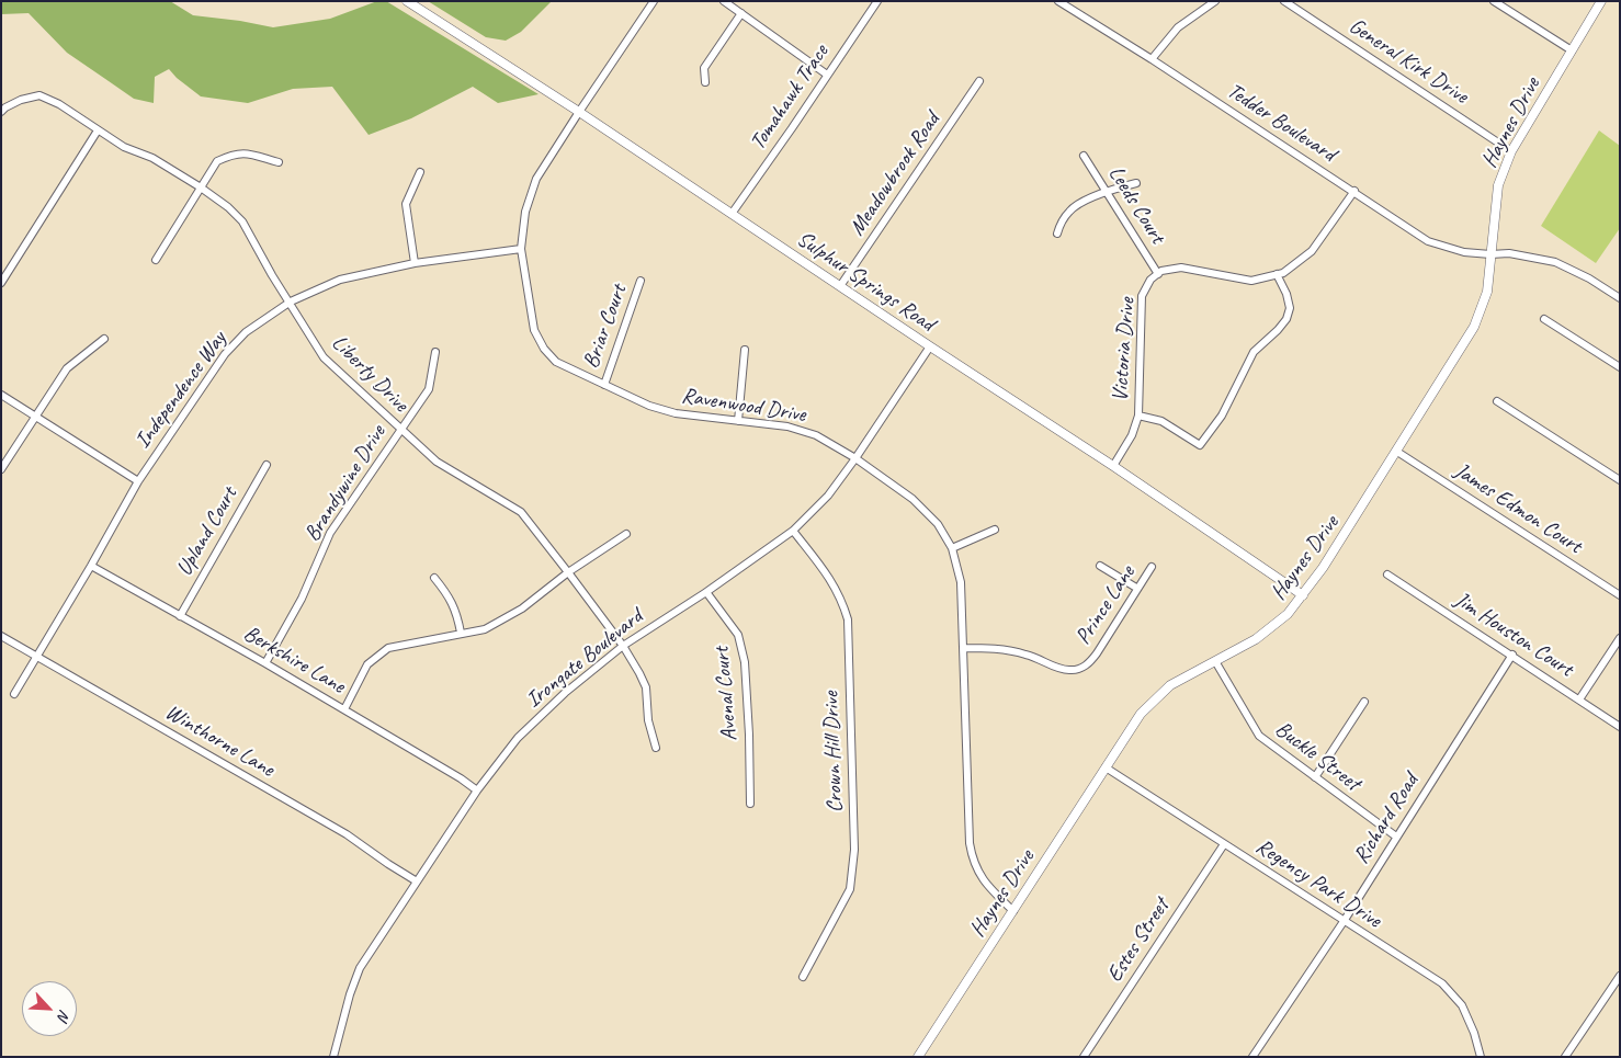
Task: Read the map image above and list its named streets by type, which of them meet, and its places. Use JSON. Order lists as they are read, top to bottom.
{
  "streets": {
    "street": [
      "General Kirk Drive",
      "Tomahawk Trace",
      "Tedder Boulevard",
      "Haynes Drive",
      "Meadowbrook Road",
      "Leeds Court",
      "Sulphur Springs Road",
      "Briar Court",
      "Victoria Drive",
      "Liberty Drive",
      "Independence Way",
      "Ravenwood Drive",
      "Brandywine Drive",
      "James Edmon Court",
      "Upland Court",
      "Prince Lane",
      "Jim Houston Court",
      "Irongate Boulevard",
      "Berkshire Lane",
      "Avenal Court",
      "Winthorne Lane",
      "Crown Hill Drive",
      "Buckle Street",
      "Richard Road",
      "Regency Park Drive",
      "Estes Street"
    ]
  },
  "crossings": [
    ["General Kirk Drive", "Haynes Drive"],
    ["Tomahawk Trace", "Sulphur Springs Road"],
    ["Tedder Boulevard", "Haynes Drive"],
    ["Tedder Boulevard", "Victoria Drive"],
    ["Haynes Drive", "Sulphur Springs Road"],
    ["Haynes Drive", "Ravenwood Drive"],
    ["Haynes Drive", "James Edmon Court"],
    ["Haynes Drive", "Buckle Street"],
    ["Haynes Drive", "Regency Park Drive"],
    ["Meadowbrook Road", "Sulphur Springs Road"],
    ["Leeds Court", "Victoria Drive"],
    ["Sulphur Springs Road", "Victoria Drive"],
    ["Sulphur Springs Road", "Ravenwood Drive"],
    ["Sulphur Springs Road", "Irongate Boulevard"],
    ["Briar Court", "Ravenwood Drive"],
    ["Liberty Drive", "Independence Way"],
    ["Liberty Drive", "Brandywine Drive"],
    ["Liberty Drive", "Irongate Boulevard"],
    ["Independence Way", "Ravenwood Drive"],
    ["Independence Way", "Berkshire Lane"],
    ["Independence Way", "Winthorne Lane"],
    ["Ravenwood Drive", "Prince Lane"],
    ["Ravenwood Drive", "Irongate Boulevard"],
    ["Brandywine Drive", "Berkshire Lane"],
    ["Upland Court", "Berkshire Lane"],
    ["Jim Houston Court", "Richard Road"],
    ["Irongate Boulevard", "Berkshire Lane"],
    ["Irongate Boulevard", "Avenal Court"],
    ["Irongate Boulevard", "Winthorne Lane"],
    ["Irongate Boulevard", "Crown Hill Drive"],
    ["Buckle Street", "Richard Road"],
    ["Richard Road", "Regency Park Drive"],
    ["Regency Park Drive", "Estes Street"]
  ],
  "north": "bottom right"
}
